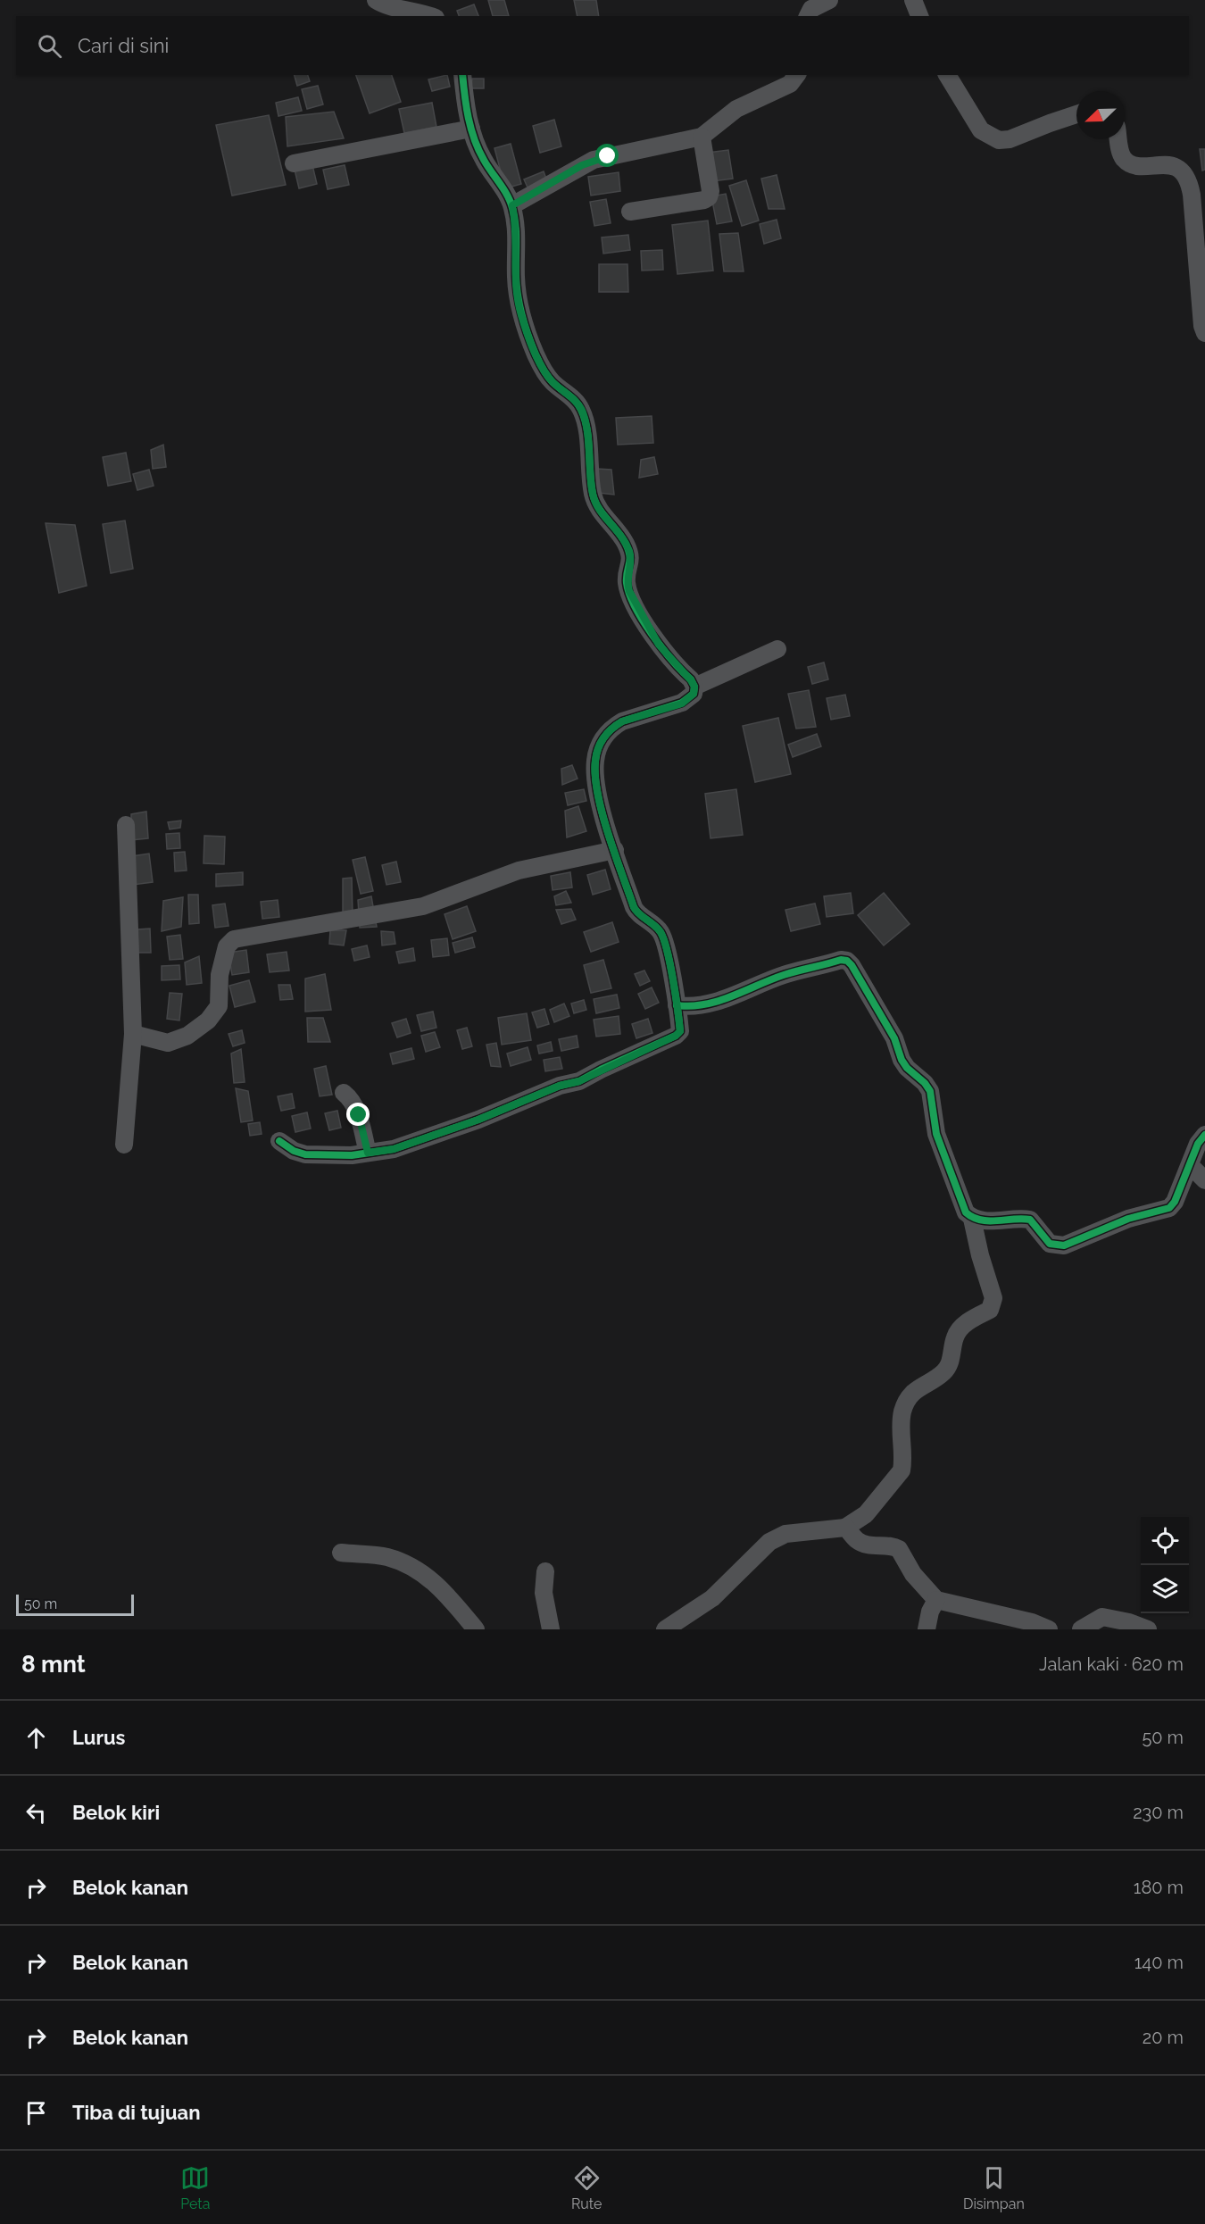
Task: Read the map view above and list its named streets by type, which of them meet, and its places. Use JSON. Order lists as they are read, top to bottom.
{
  "scale_bar": "50 m",
  "north": "bottom left",
  "page": {
    "search": "Cari di sini",
    "scale": "50 m",
    "heading": ["8 mnt", "Jalan kaki · 620 m"],
    "list": [
      ["Lurus", "50 m"],
      ["Belok kiri", "230 m"],
      ["Belok kanan", "180 m"],
      ["Belok kanan", "140 m"],
      ["Belok kanan", "20 m"],
      "Tiba di tujuan"
    ],
    "nav": ["Peta", "Rute", "Disimpan"]
  }
}
